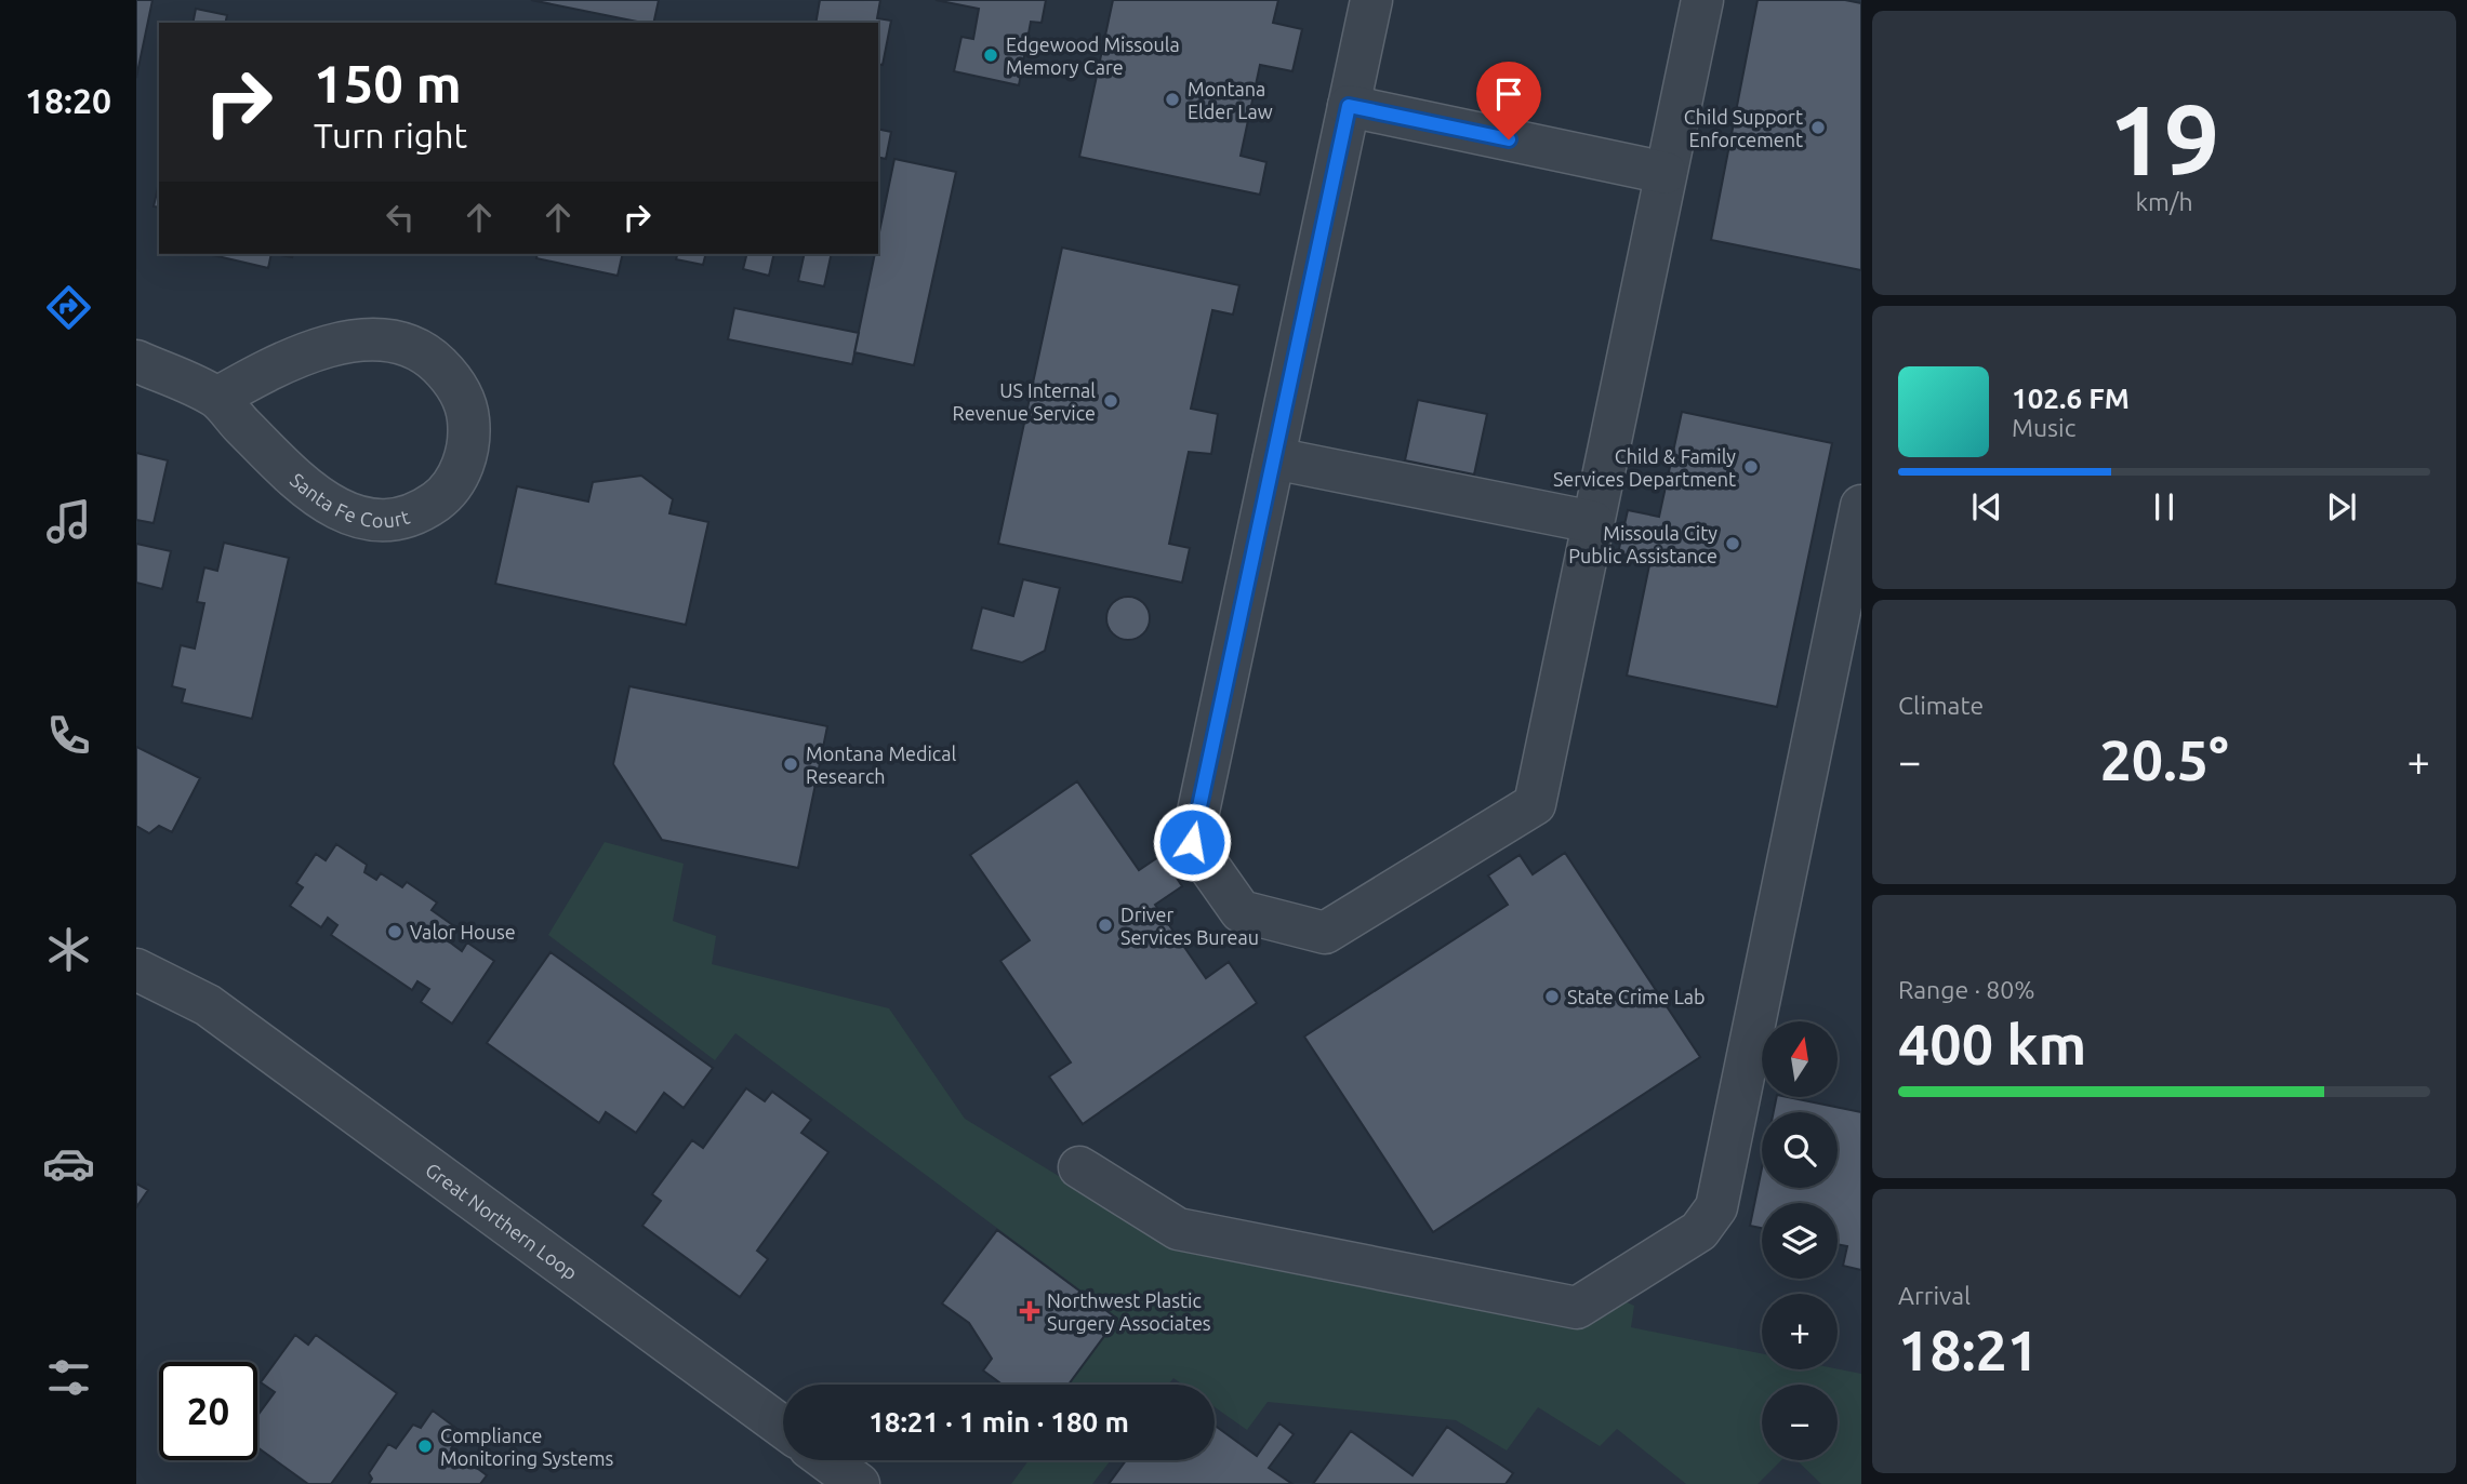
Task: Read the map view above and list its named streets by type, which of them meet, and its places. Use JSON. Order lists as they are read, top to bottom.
{
  "streets": {
    "street": ["Santa Fe Court", "Great Northern Loop"]
  },
  "places": {
    "other": [
      "Edgewood Missoula Memory Care",
      "Montana Elder Law",
      "Child Support Enforcement",
      "US Internal Revenue Service",
      "Child & Family Services Department",
      "Missoula City Public Assistance",
      "Montana Medical Research",
      "Driver Services Bureau",
      "Valor House",
      "State Crime Lab",
      "Compliance Monitoring Systems"
    ],
    "health": ["Northwest Plastic Surgery Associates"]
  },
  "north": "top",
  "page": {
    "tabs": "18:20",
    "tile": [
      ["19", "km/h"],
      "Climate",
      ["Range · 80%", "400 km"],
      ["Arrival", "18:21"]
    ],
    "turn": ["150 m", "Turn right"],
    "song": ["102.6 FM", "Music"],
    "heat": ["−", "20.5°", "+"],
    "map_buttons": ["+", "−"],
    "limit": "20",
    "trip": "18:21 · 1 min · 180 m"
  }
}
